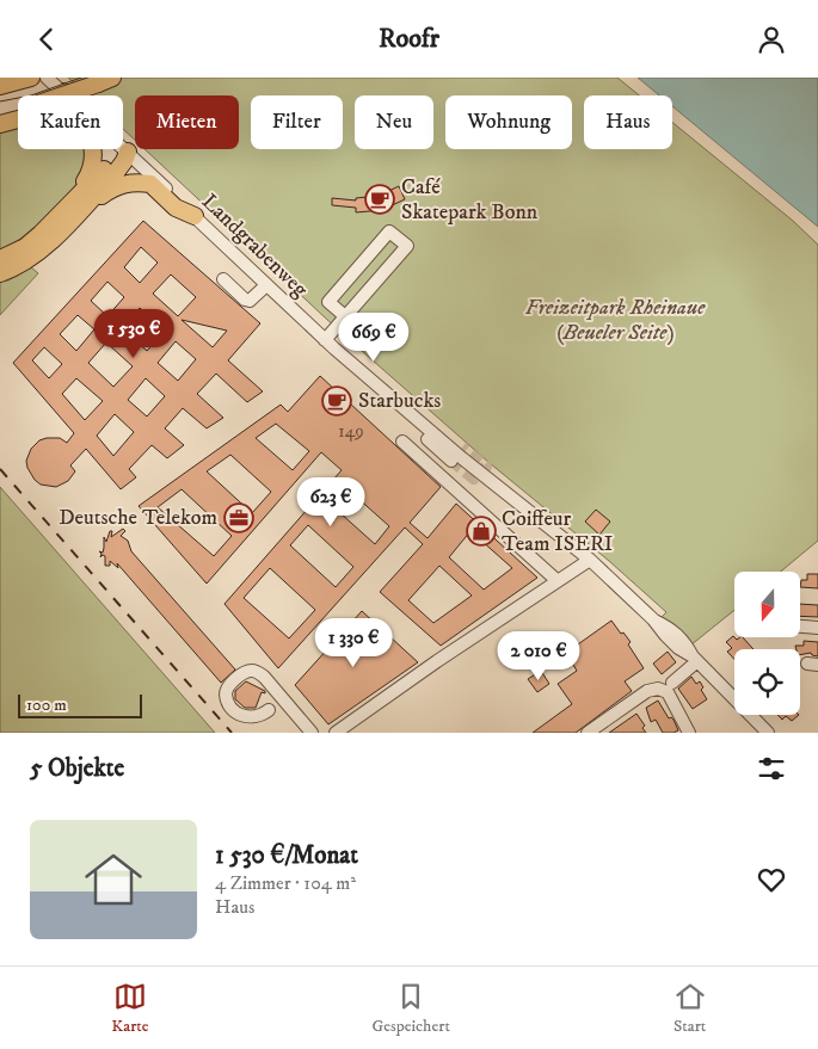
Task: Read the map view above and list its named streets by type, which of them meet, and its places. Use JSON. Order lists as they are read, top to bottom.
{
  "streets": {
    "street": ["Landgrabenweg"]
  },
  "parks": ["Freizeitpark Rheinaue (Beueler Seite)"],
  "places": {
    "cafe": ["Café Skatepark Bonn", "Starbucks"],
    "office": ["Deutsche Telekom"],
    "shop": ["Coiffeur Team ISERI"]
  },
  "house_numbers": ["149"],
  "scale_bar": "100 m",
  "north": "bottom",
  "page": {
    "header": "Roofr",
    "chip": [
      "Kaufen",
      "Mieten",
      "Filter",
      "Neu",
      "Wohnung",
      "Haus"
    ],
    "price": [
      "1 530 €",
      "669 €",
      "623 €",
      "1 330 €",
      "2 010 €"
    ],
    "scale": "100 m",
    "heading": "5 Objekte",
    "list": [
      {
        "name": "1 530 €/Monat",
        "note": "4 Zimmer · 104 m² · Haus"
      }
    ],
    "tabs": ["Karte", "Gespeichert", "Start"]
  }
}
